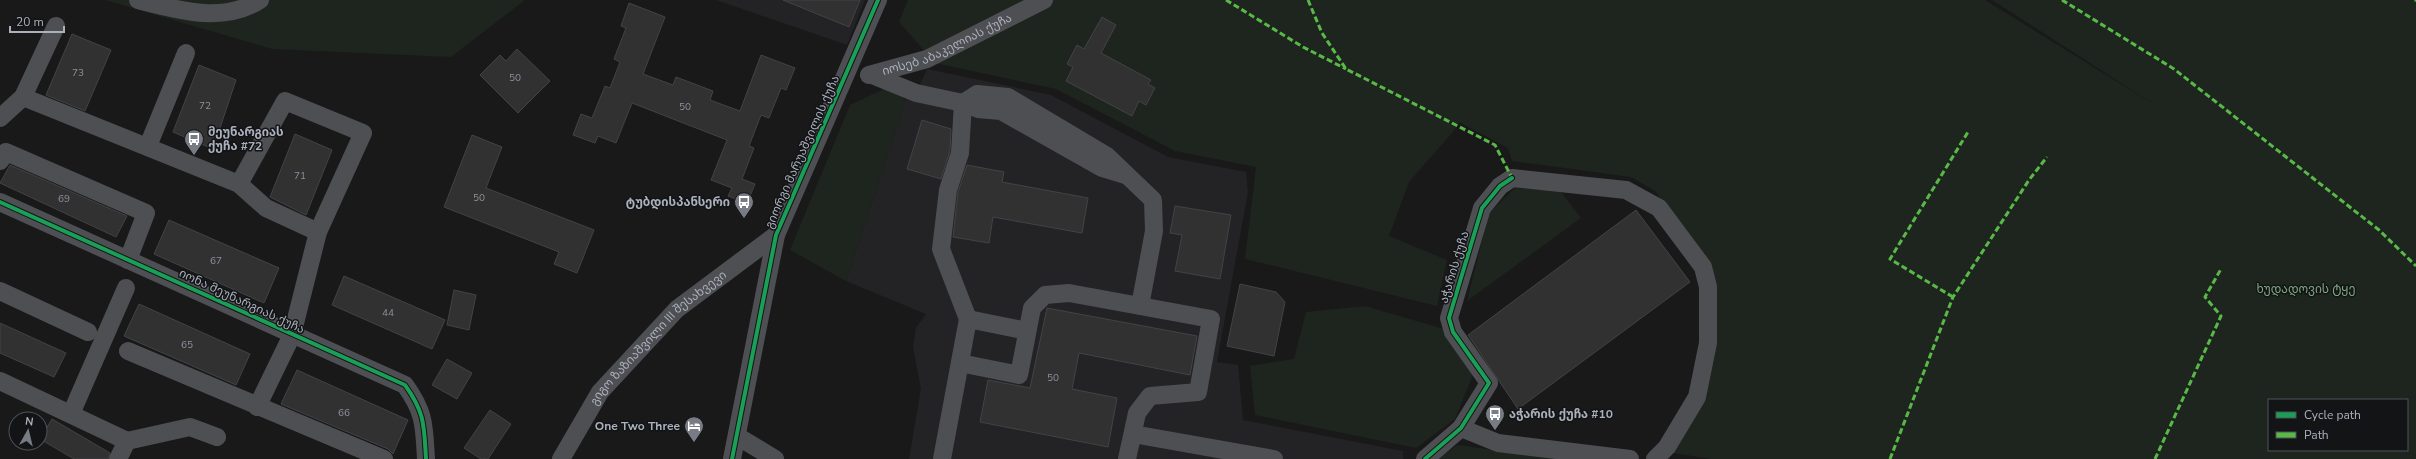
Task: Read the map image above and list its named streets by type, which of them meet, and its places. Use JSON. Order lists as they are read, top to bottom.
{
  "streets": {
    "street": [
      "იოსებ აბაკელიას ქუჩა",
      "გიორგი მარუაშვილის ქუჩა",
      "აჭარის ქუჩა",
      "იონა მეუნარგიას ქუჩა",
      "გიგო ზაზიაშვილი III შესახვევი"
    ]
  },
  "crossings": [
    ["იოსებ აბაკელიას ქუჩა", "გიორგი მარუაშვილის ქუჩა"],
    ["გიორგი მარუაშვილის ქუჩა", "გიგო ზაზიაშვილი III შესახვევი"]
  ],
  "parks": ["ხუდადოვის ტყე"],
  "places": {
    "bus stop": ["მეუნარგიას ქუჩა #72", "ტუბდისპანსერი", "აჭარის ქუჩა #10"],
    "hotel": ["One Two Three"]
  },
  "house_numbers": [
    "73",
    "50",
    "72",
    "50",
    "71",
    "50",
    "69",
    "67",
    "44",
    "65",
    "50",
    "66"
  ],
  "legend": ["Cycle path", "Path"],
  "scale_bar": "20 m",
  "north": "top"
}
